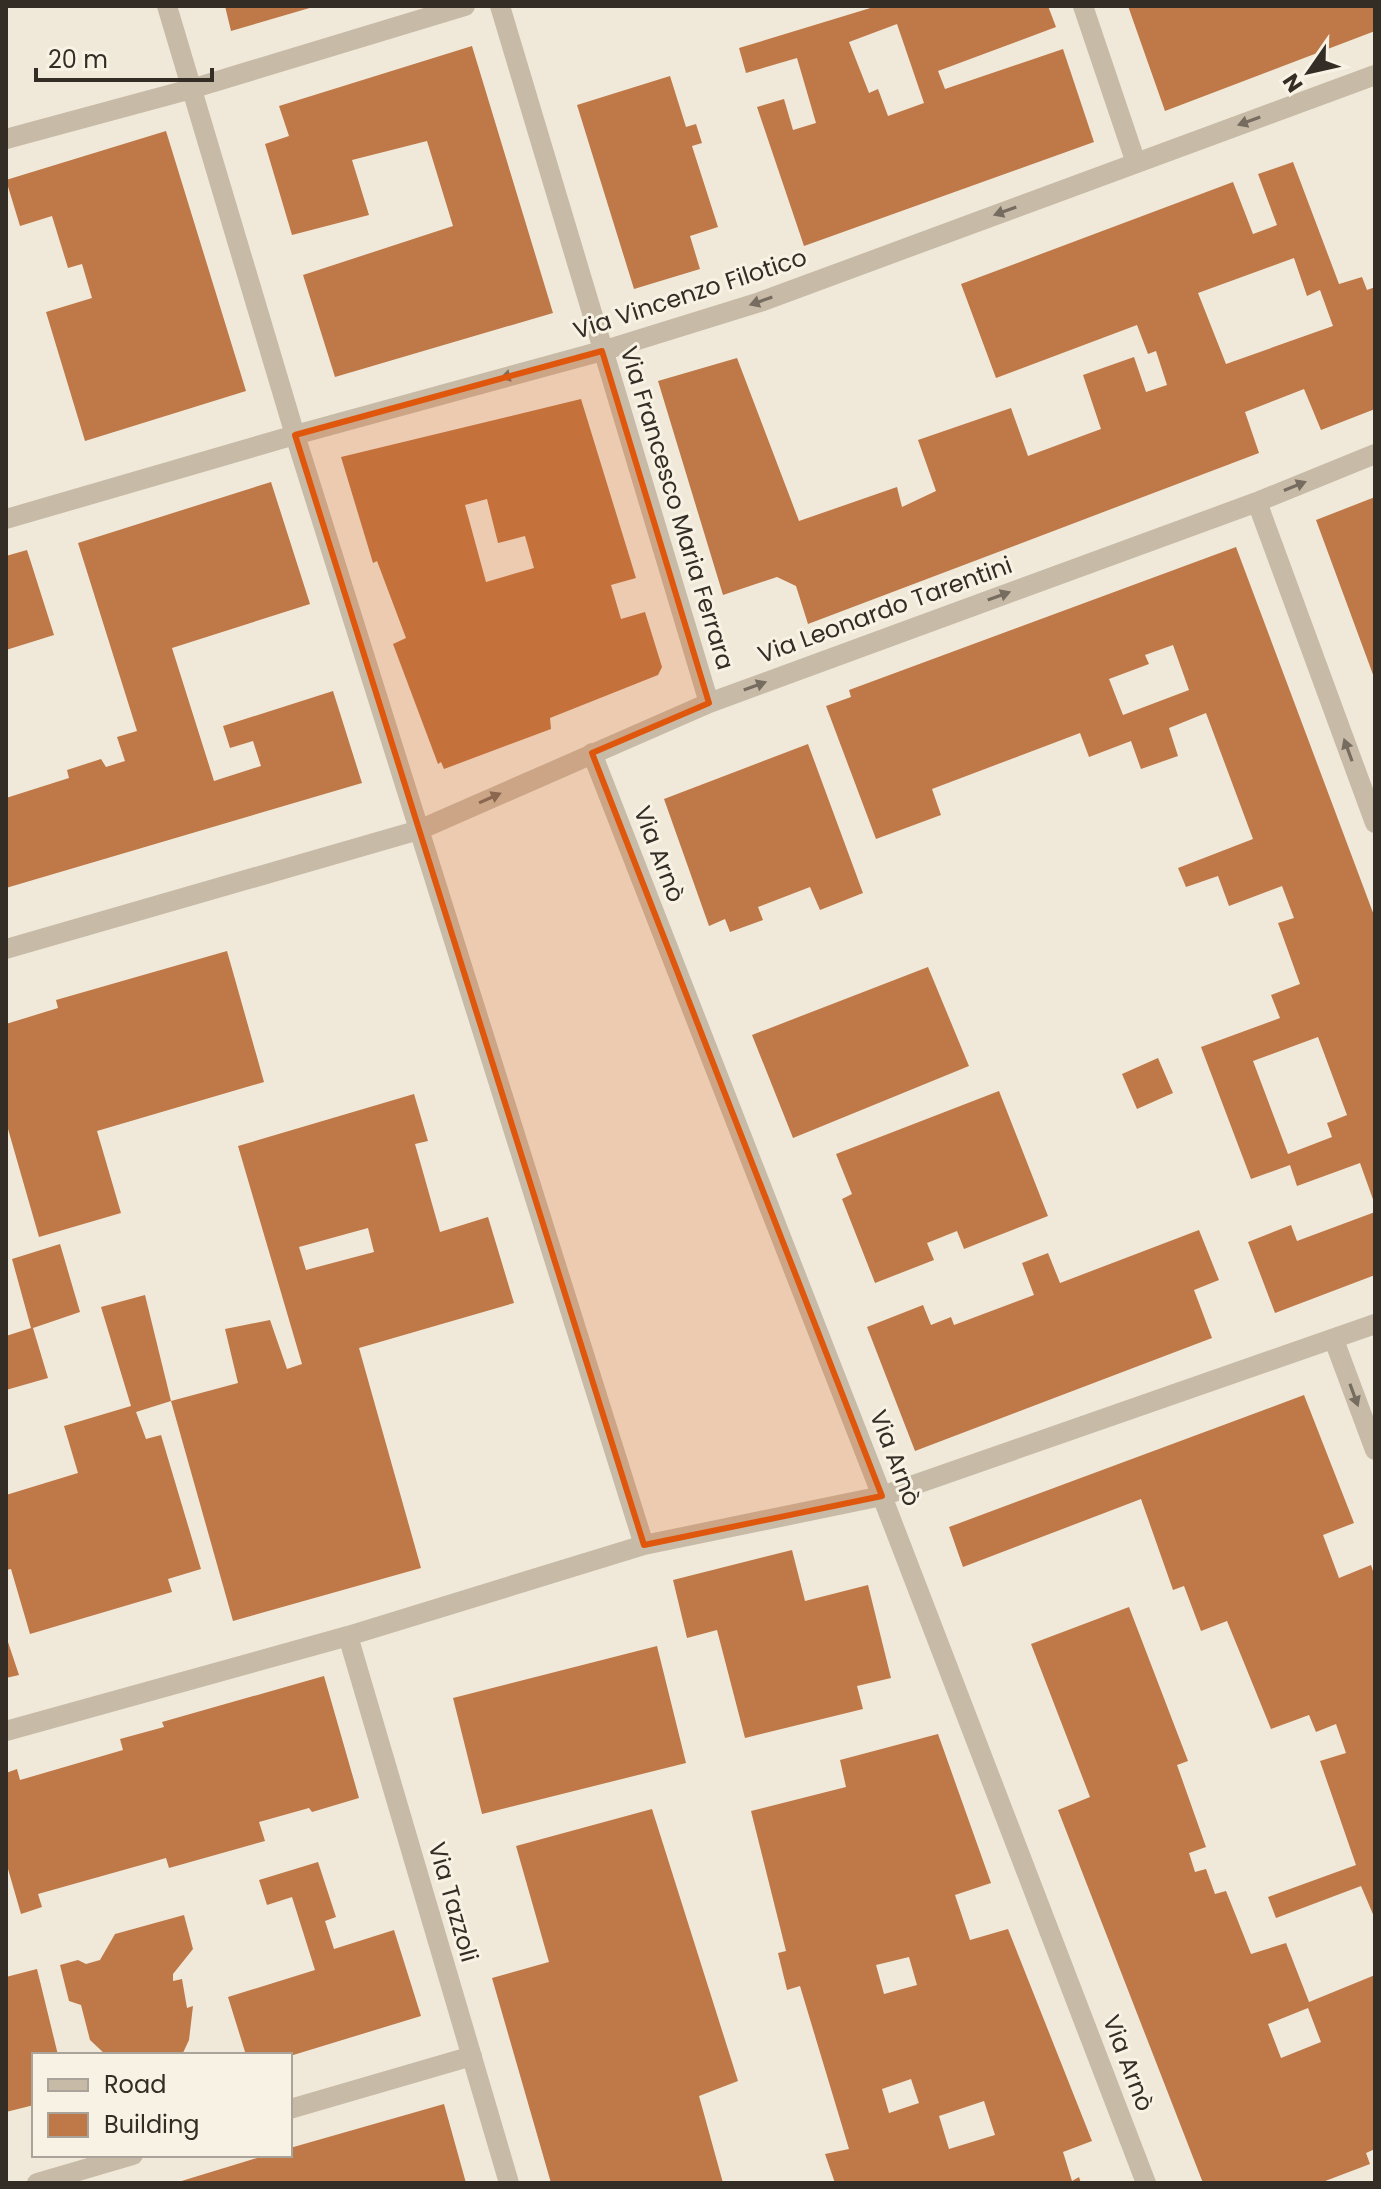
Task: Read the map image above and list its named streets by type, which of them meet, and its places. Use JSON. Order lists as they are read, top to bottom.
{
  "streets": {
    "street": [
      "Via Vincenzo Filotico",
      "Via Francesco Maria Ferrara",
      "Via Leonardo Tarentini",
      "Via Arnò",
      "Via Tazzoli"
    ]
  },
  "crossings": [
    ["Via Vincenzo Filotico", "Via Francesco Maria Ferrara"],
    ["Via Francesco Maria Ferrara", "Via Leonardo Tarentini"],
    ["Via Leonardo Tarentini", "Via Arnò"]
  ],
  "one_way": ["Via Vincenzo Filotico", "Via Leonardo Tarentini"],
  "legend": ["Road", "Building"],
  "scale_bar": "20 m",
  "north": "bottom left"
}
